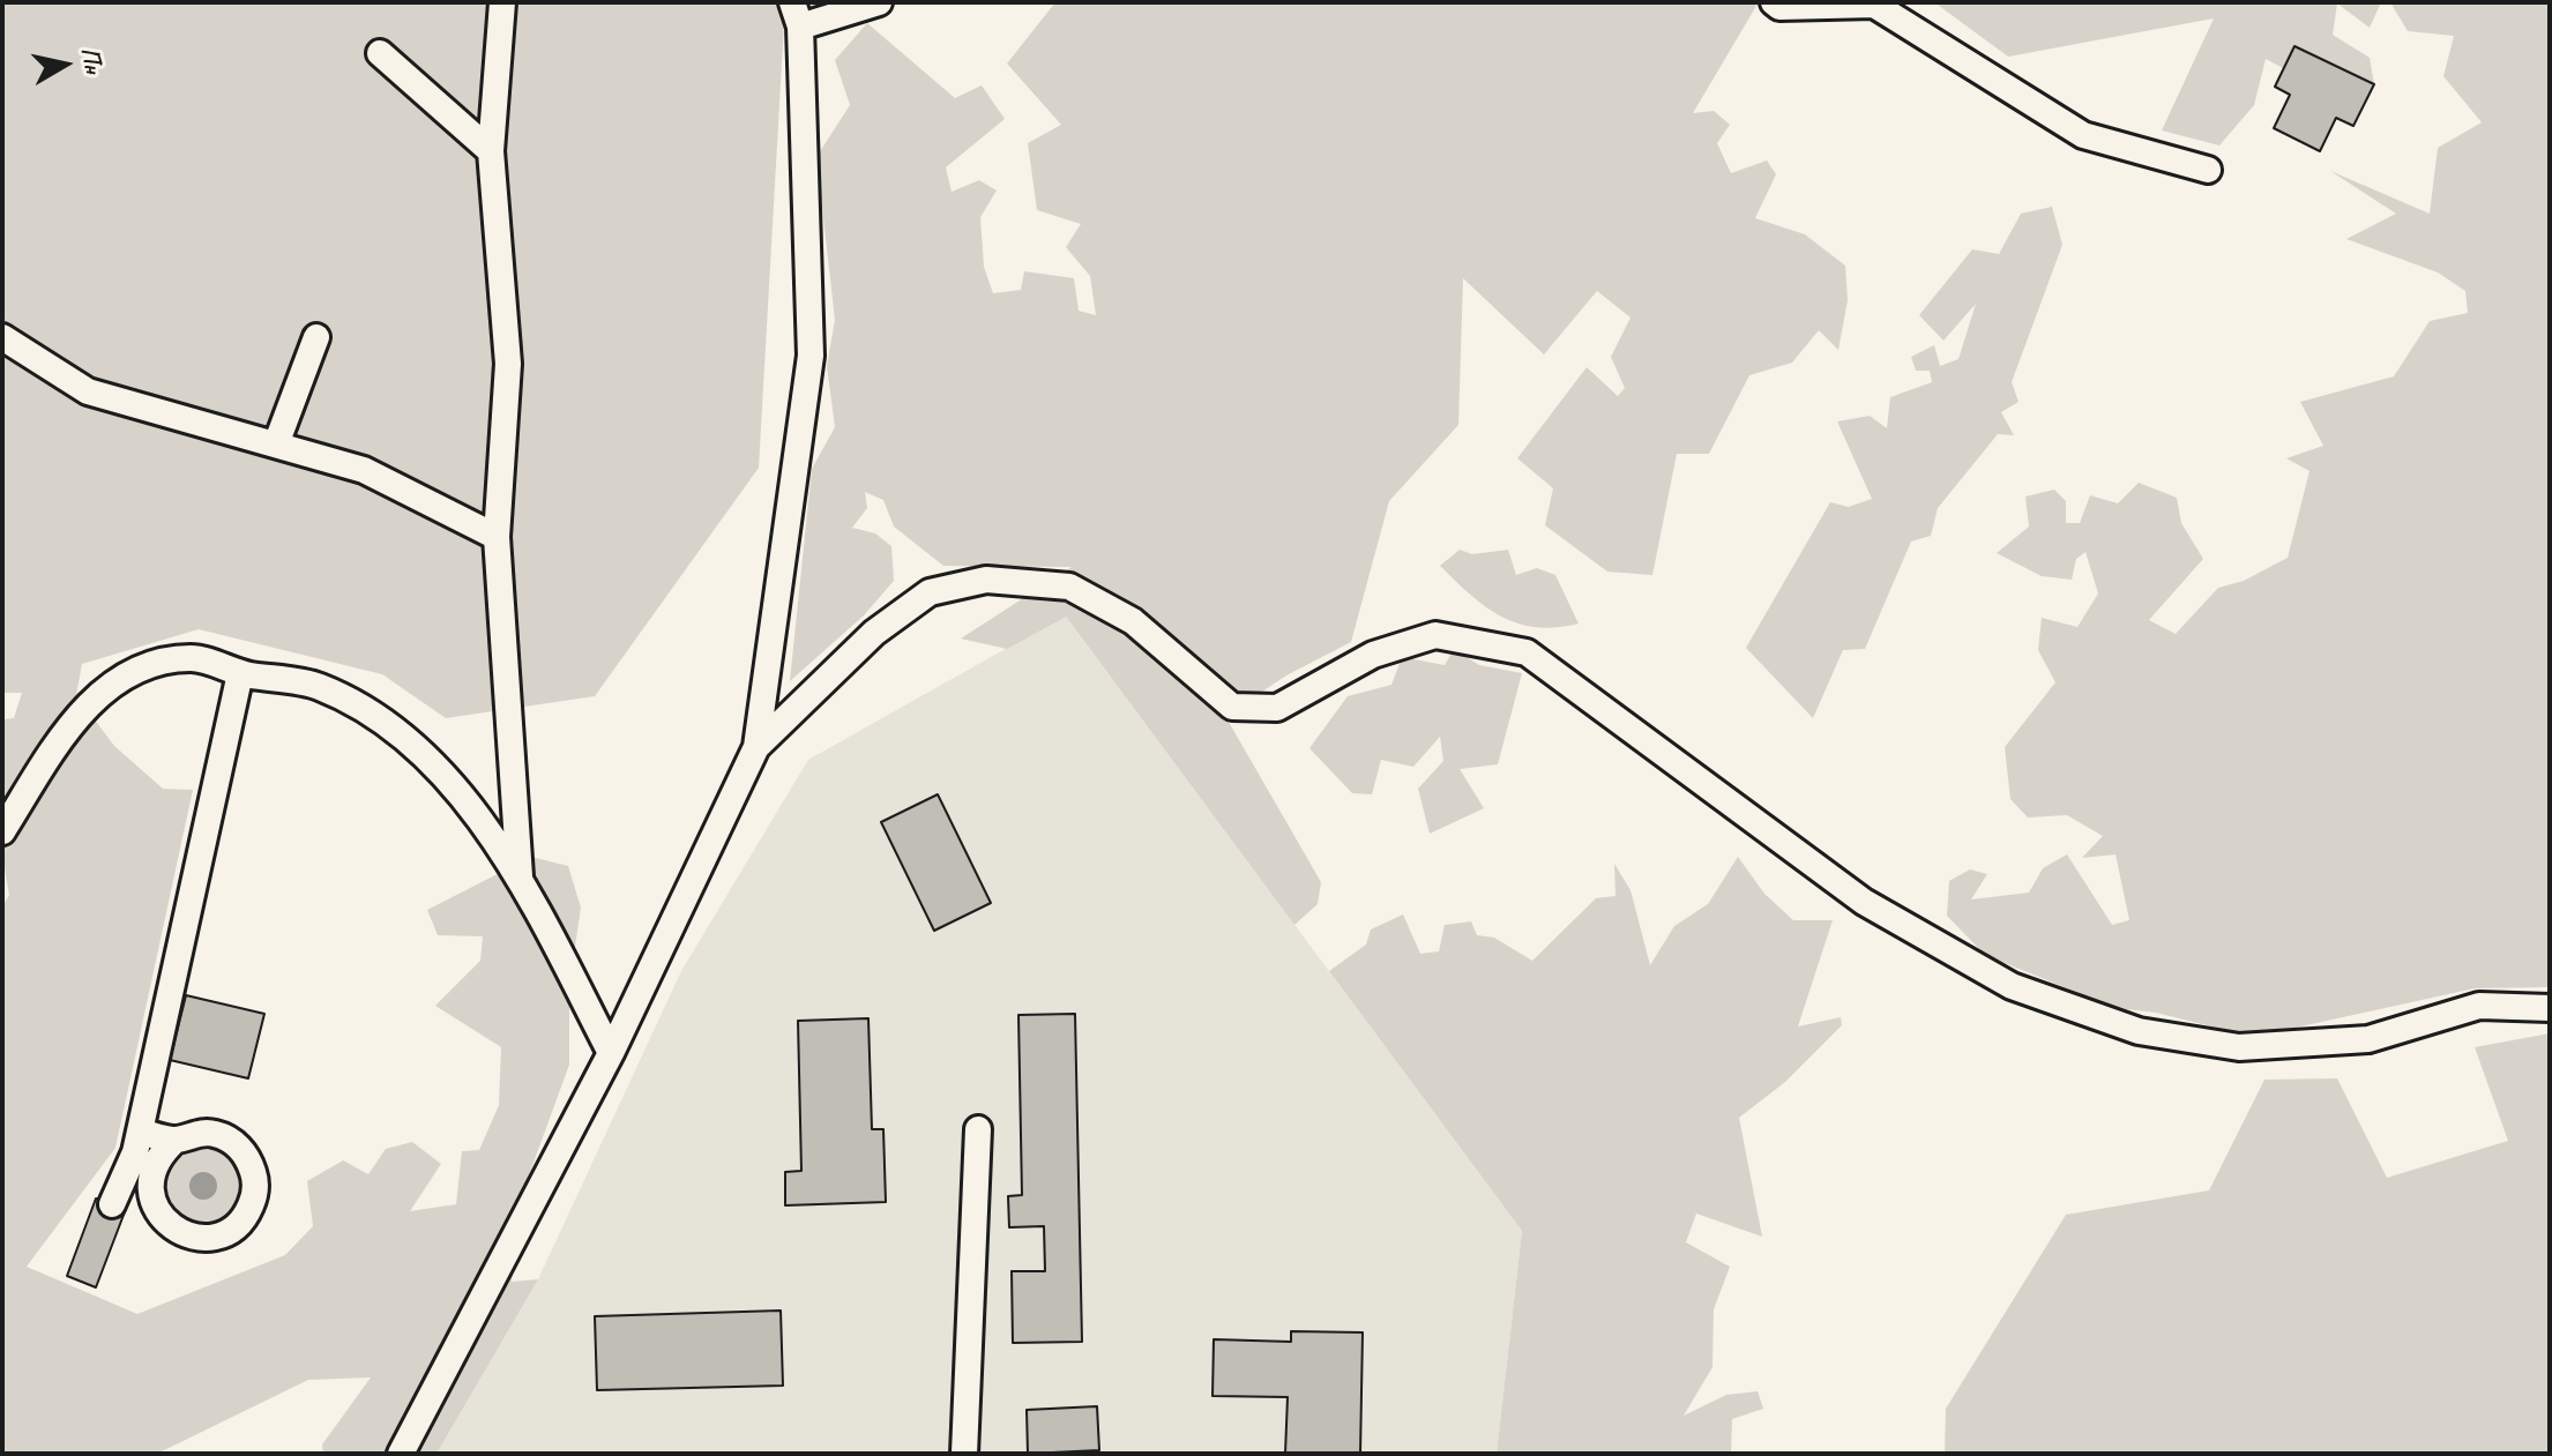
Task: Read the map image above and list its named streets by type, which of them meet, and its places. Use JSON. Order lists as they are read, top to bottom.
{
  "north": "right"
}
